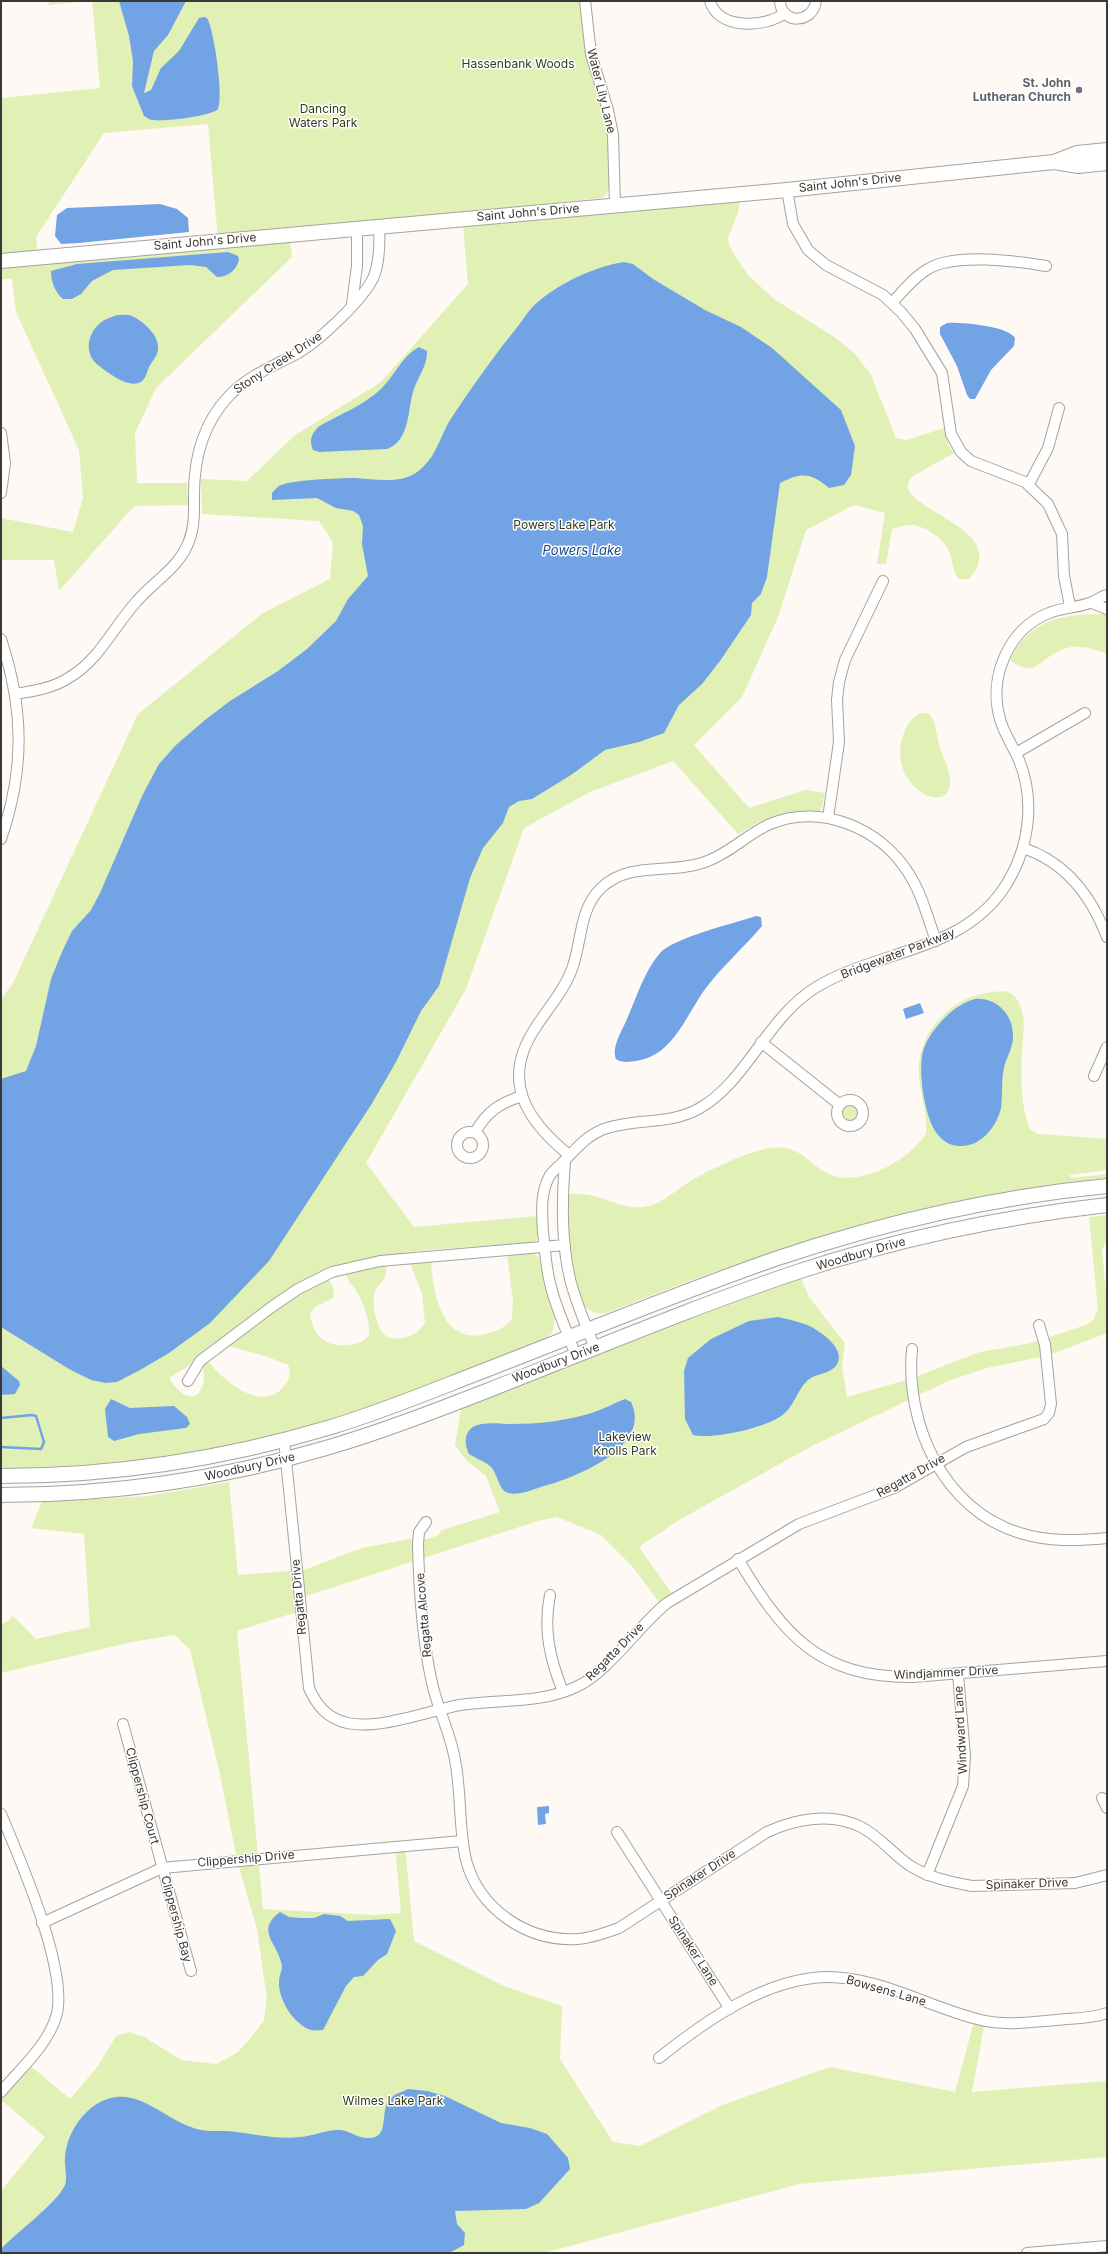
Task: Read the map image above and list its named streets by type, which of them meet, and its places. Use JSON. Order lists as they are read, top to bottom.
{
  "streets": {
    "main road": ["Saint John's Drive", "Woodbury Drive"],
    "street": [
      "Water Lily Lane",
      "Stony Creek Drive",
      "Bridgewater Parkway",
      "Regatta Drive",
      "Regatta Alcove",
      "Windjammer Drive",
      "Windward Lane",
      "Clippership Court",
      "Clippership Drive",
      "Spinaker Drive",
      "Clippership Bay",
      "Spinaker Lane",
      "Bowsens Lane"
    ]
  },
  "crossings": [
    ["Water Lily Lane", "Saint John's Drive"],
    ["Saint John's Drive", "Stony Creek Drive"],
    ["Bridgewater Parkway", "Woodbury Drive"],
    ["Woodbury Drive", "Regatta Drive"],
    ["Regatta Drive", "Regatta Alcove"],
    ["Regatta Drive", "Windjammer Drive"],
    ["Regatta Drive", "Spinaker Drive"],
    ["Regatta Alcove", "Spinaker Drive"],
    ["Windjammer Drive", "Windward Lane"],
    ["Windward Lane", "Spinaker Drive"],
    ["Clippership Court", "Clippership Drive"],
    ["Clippership Court", "Clippership Bay"],
    ["Clippership Drive", "Spinaker Drive"],
    ["Clippership Drive", "Clippership Bay"],
    ["Spinaker Drive", "Spinaker Lane"],
    ["Spinaker Lane", "Bowsens Lane"]
  ],
  "water": ["Powers Lake"],
  "parks": [
    "Hassenbank Woods",
    "Dancing Waters Park",
    "Powers Lake Park",
    "Lakeview Knolls Park",
    "Wilmes Lake Park"
  ],
  "places": ["St. John Lutheran Church"]
}
